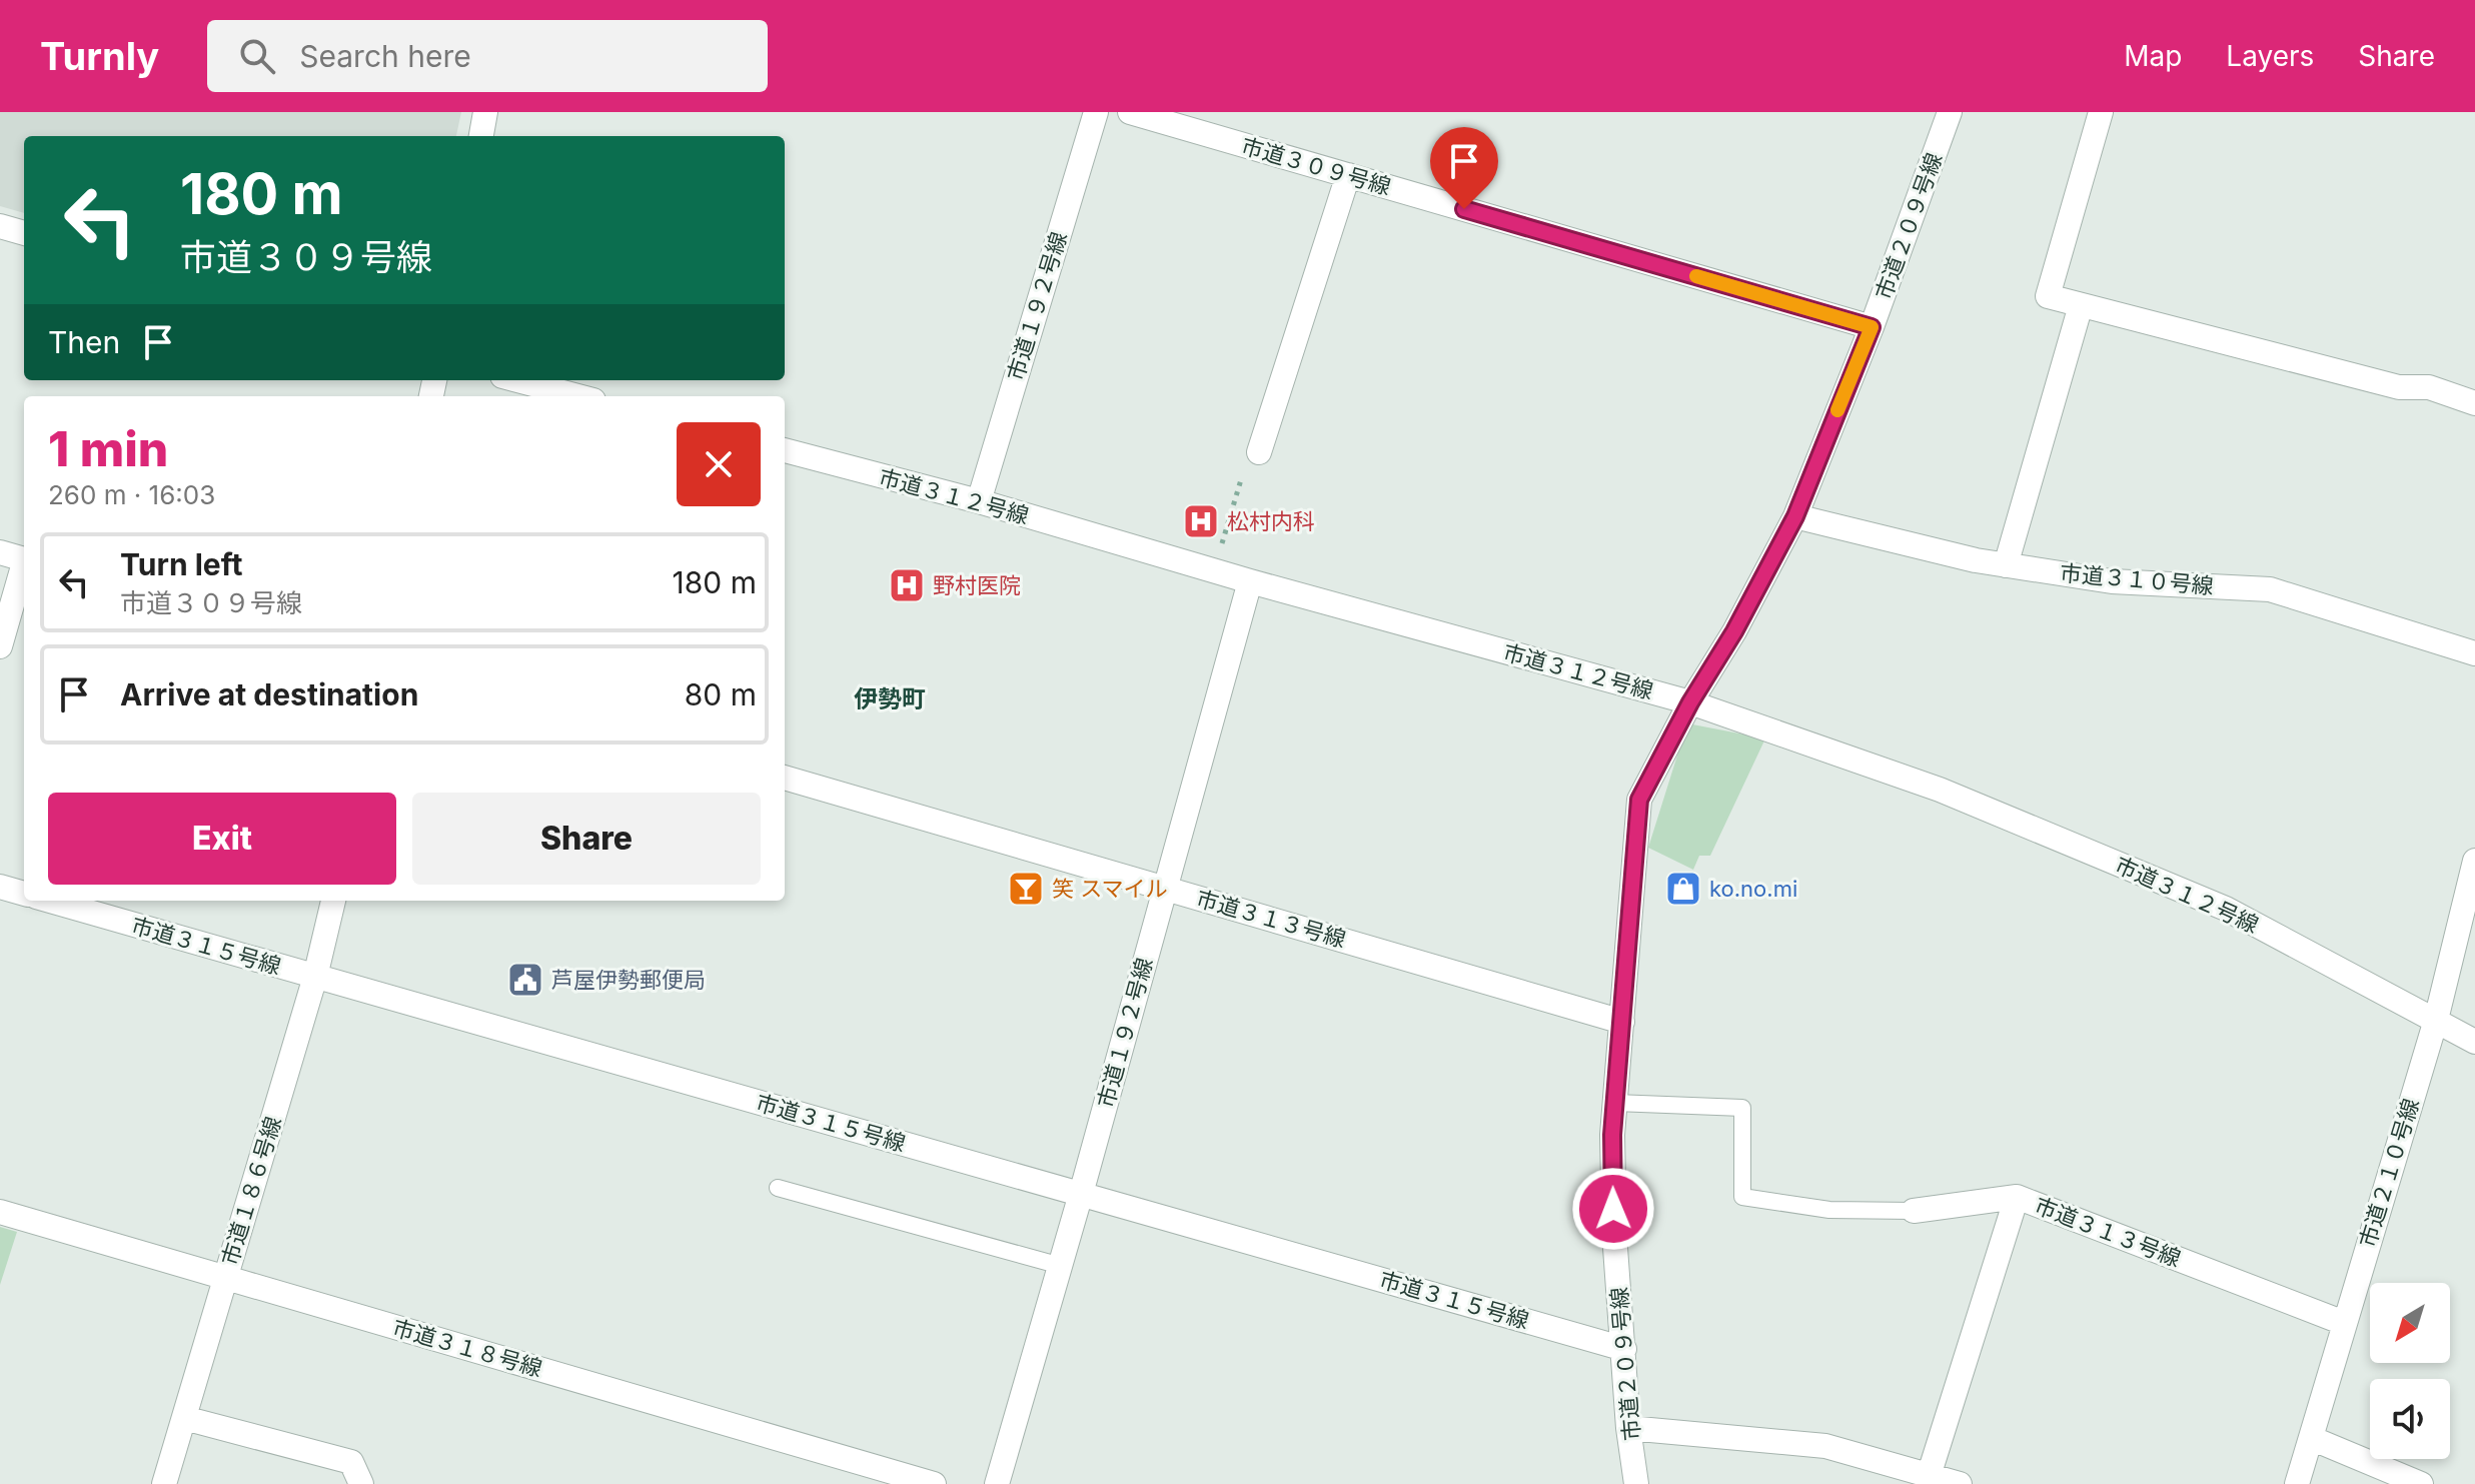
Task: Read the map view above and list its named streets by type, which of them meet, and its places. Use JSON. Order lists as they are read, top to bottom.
{
  "streets": {
    "street": [
      "市道３０９号線",
      "市道２０９号線",
      "市道１９２号線",
      "市道３１２号線",
      "市道３１０号線",
      "市道３１３号線",
      "市道３１５号線",
      "市道２１０号線",
      "市道１８６号線",
      "市道３１８号線"
    ]
  },
  "crossings": [
    ["市道３０９号線", "市道２０９号線"],
    ["市道２０９号線", "市道３１２号線"],
    ["市道２０９号線", "市道３１０号線"],
    ["市道２０９号線", "市道３１３号線"],
    ["市道２０９号線", "市道３１５号線"],
    ["市道１９２号線", "市道３１２号線"],
    ["市道１９２号線", "市道３１３号線"],
    ["市道１９２号線", "市道３１５号線"],
    ["市道３１２号線", "市道２１０号線"],
    ["市道３１３号線", "市道２１０号線"],
    ["市道３１５号線", "市道１８６号線"],
    ["市道１８６号線", "市道３１８号線"]
  ],
  "districts": ["伊勢町"],
  "places": {
    "hospital": ["松村内科", "野村医院"],
    "bar": ["笑 スマイル"],
    "shop": ["ko.no.mi"],
    "public building": ["芦屋伊勢郵便局"]
  },
  "north": "bottom left",
  "page": {
    "header": "Turnly",
    "search": "Search here",
    "nav": ["Map", "Layers", "Share"],
    "turn": ["180 m", "市道３０９号線"],
    "then": "Then",
    "heading": ["1 min", "260 m · 16:03"],
    "list": [
      {
        "name": "Turn left",
        "note": "市道３０９号線",
        "value": "180 m"
      },
      {
        "name": "Arrive at destination",
        "value": "80 m"
      }
    ],
    "buttons": ["Exit", "Share"]
  }
}
